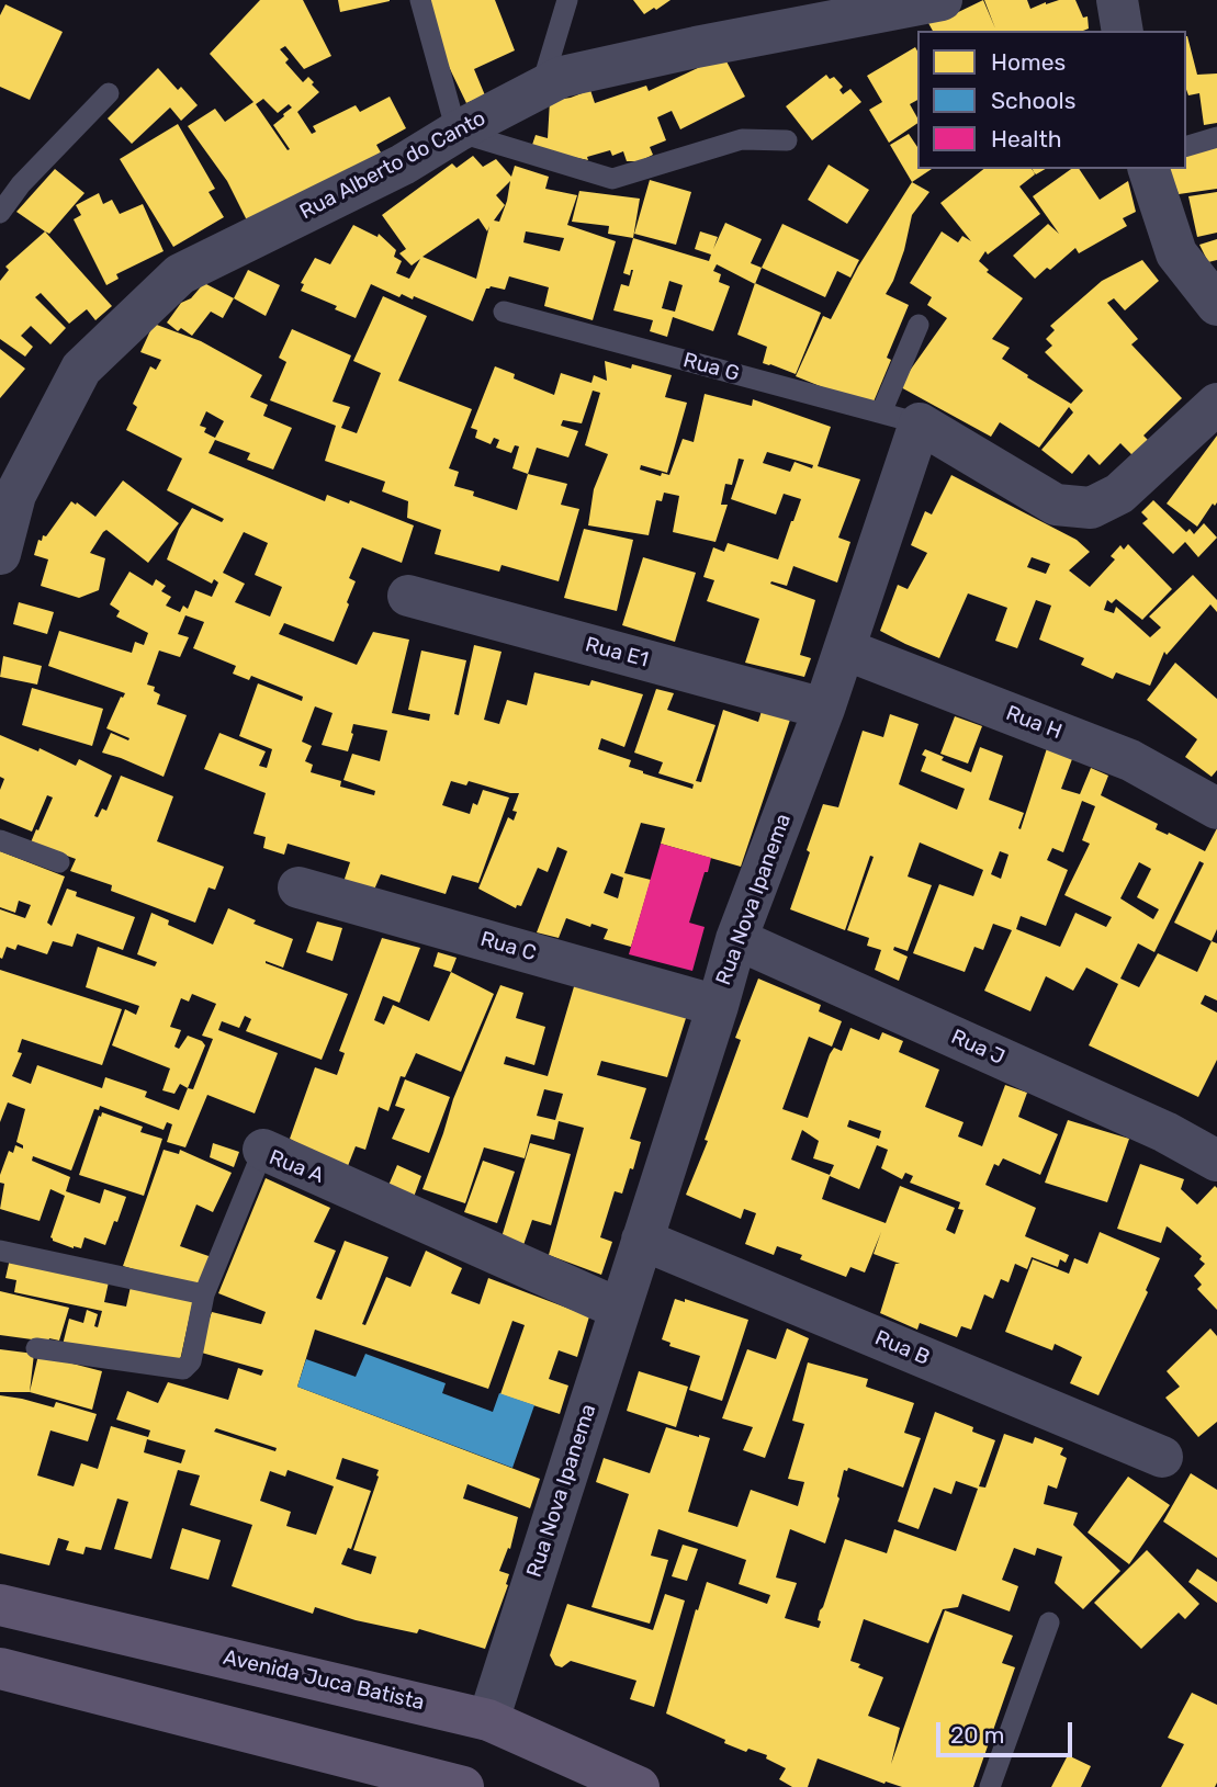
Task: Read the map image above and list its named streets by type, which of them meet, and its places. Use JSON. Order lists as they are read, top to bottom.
{
  "streets": {
    "main road": ["Avenida Juca Batista"],
    "street": [
      "Rua Alberto do Canto",
      "Rua E1",
      "Rua H",
      "Rua Nova Ipanema",
      "Rua C",
      "Rua J",
      "Rua A",
      "Rua B"
    ],
    "lane": ["Rua G"]
  },
  "crossings": [
    ["Rua G", "Rua Nova Ipanema"],
    ["Rua E1", "Rua Nova Ipanema"],
    ["Rua H", "Rua Nova Ipanema"],
    ["Rua Nova Ipanema", "Rua C"],
    ["Rua Nova Ipanema", "Rua J"],
    ["Rua Nova Ipanema", "Rua A"],
    ["Rua Nova Ipanema", "Rua B"],
    ["Rua Nova Ipanema", "Avenida Juca Batista"]
  ],
  "legend": ["Homes", "Schools", "Health"],
  "scale_bar": "20 m"
}
